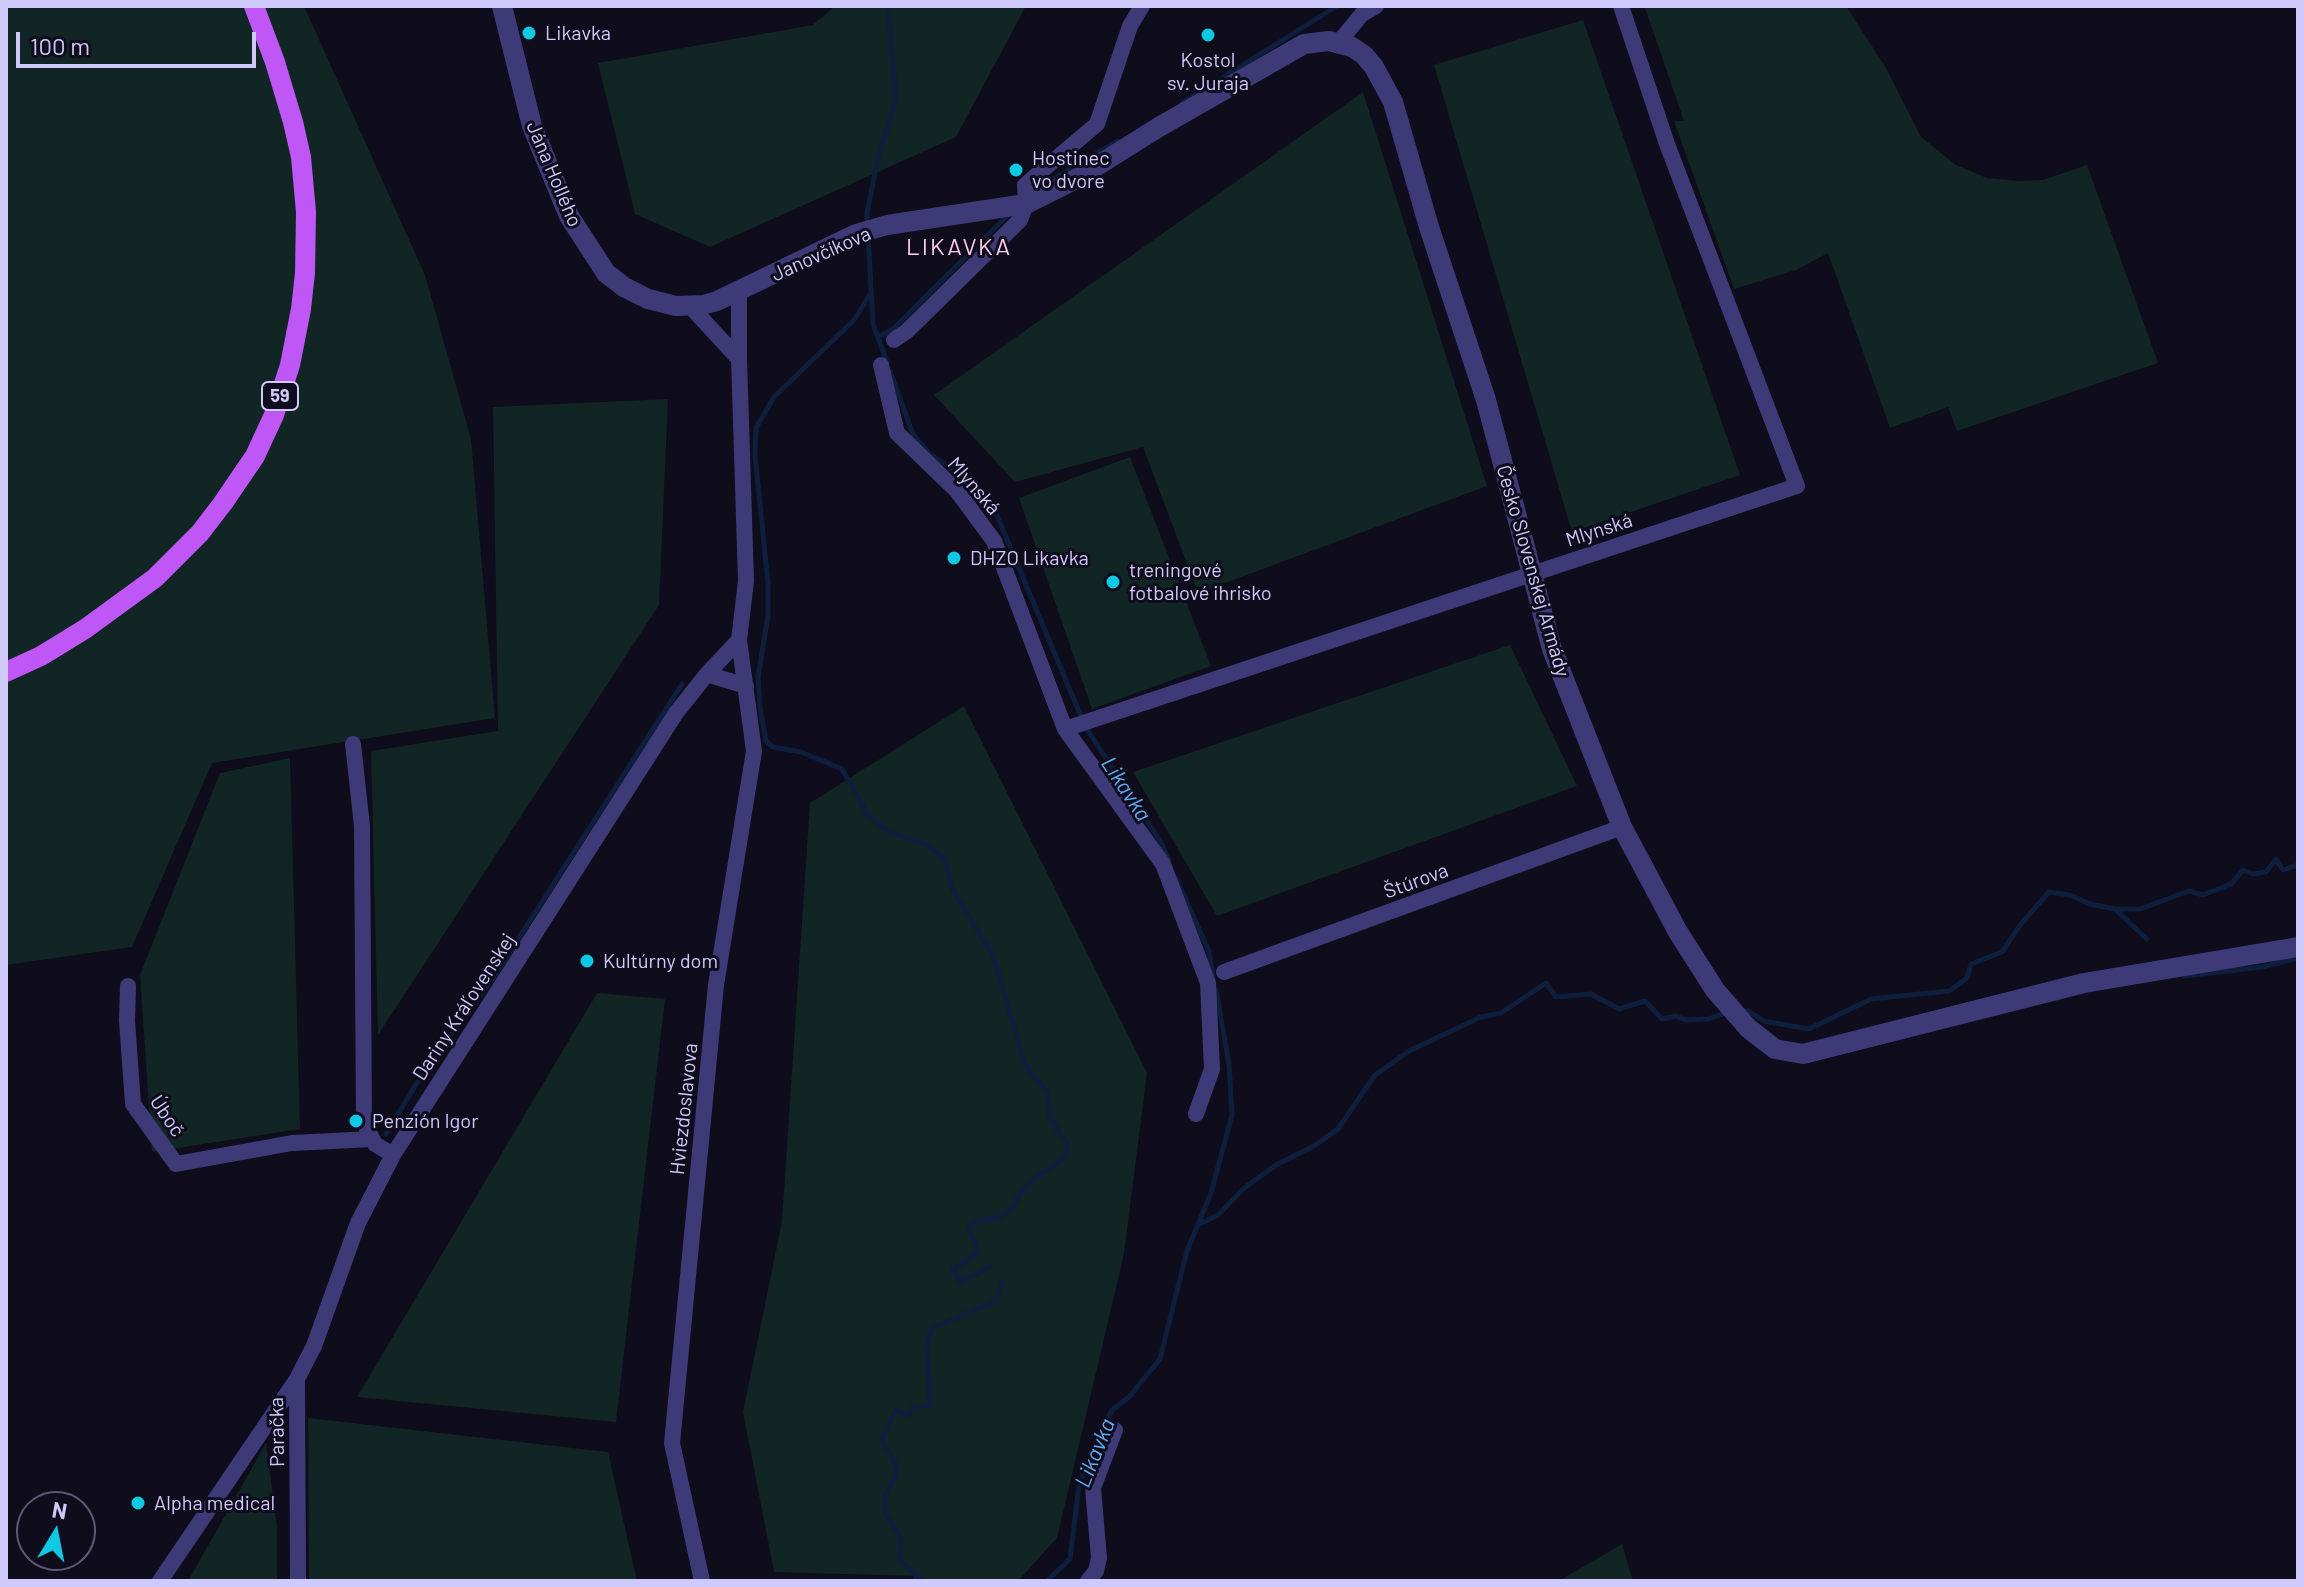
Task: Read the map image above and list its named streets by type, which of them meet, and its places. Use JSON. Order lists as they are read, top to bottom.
{
  "streets": {
    "main road": ["59"],
    "street": [
      "Jána Hollého",
      "Janovčíkova",
      "Mlynská",
      "Česko Slovenskej Armády",
      "Štúrova",
      "Dariny Kráľovenskej",
      "Hviezdoslavova",
      "Úboč",
      "Paračka"
    ]
  },
  "crossings": [
    ["Jána Hollého", "Janovčíkova"],
    ["Janovčíkova", "Česko Slovenskej Armády"],
    ["Mlynská", "Česko Slovenskej Armády"],
    ["Česko Slovenskej Armády", "Štúrova"],
    ["Dariny Kráľovenskej", "Hviezdoslavova"],
    ["Dariny Kráľovenskej", "Paračka"]
  ],
  "districts": ["LIKAVKA"],
  "water": ["Likavka"],
  "places": [
    "Likavka",
    "Kostol sv. Juraja",
    "Hostinec vo dvore",
    "DHZO Likavka",
    "treningové fotbalové ihrisko",
    "Kultúrny dom",
    "Penzión Igor",
    "Alpha medical"
  ],
  "scale_bar": "100 m",
  "north": "top"
}
